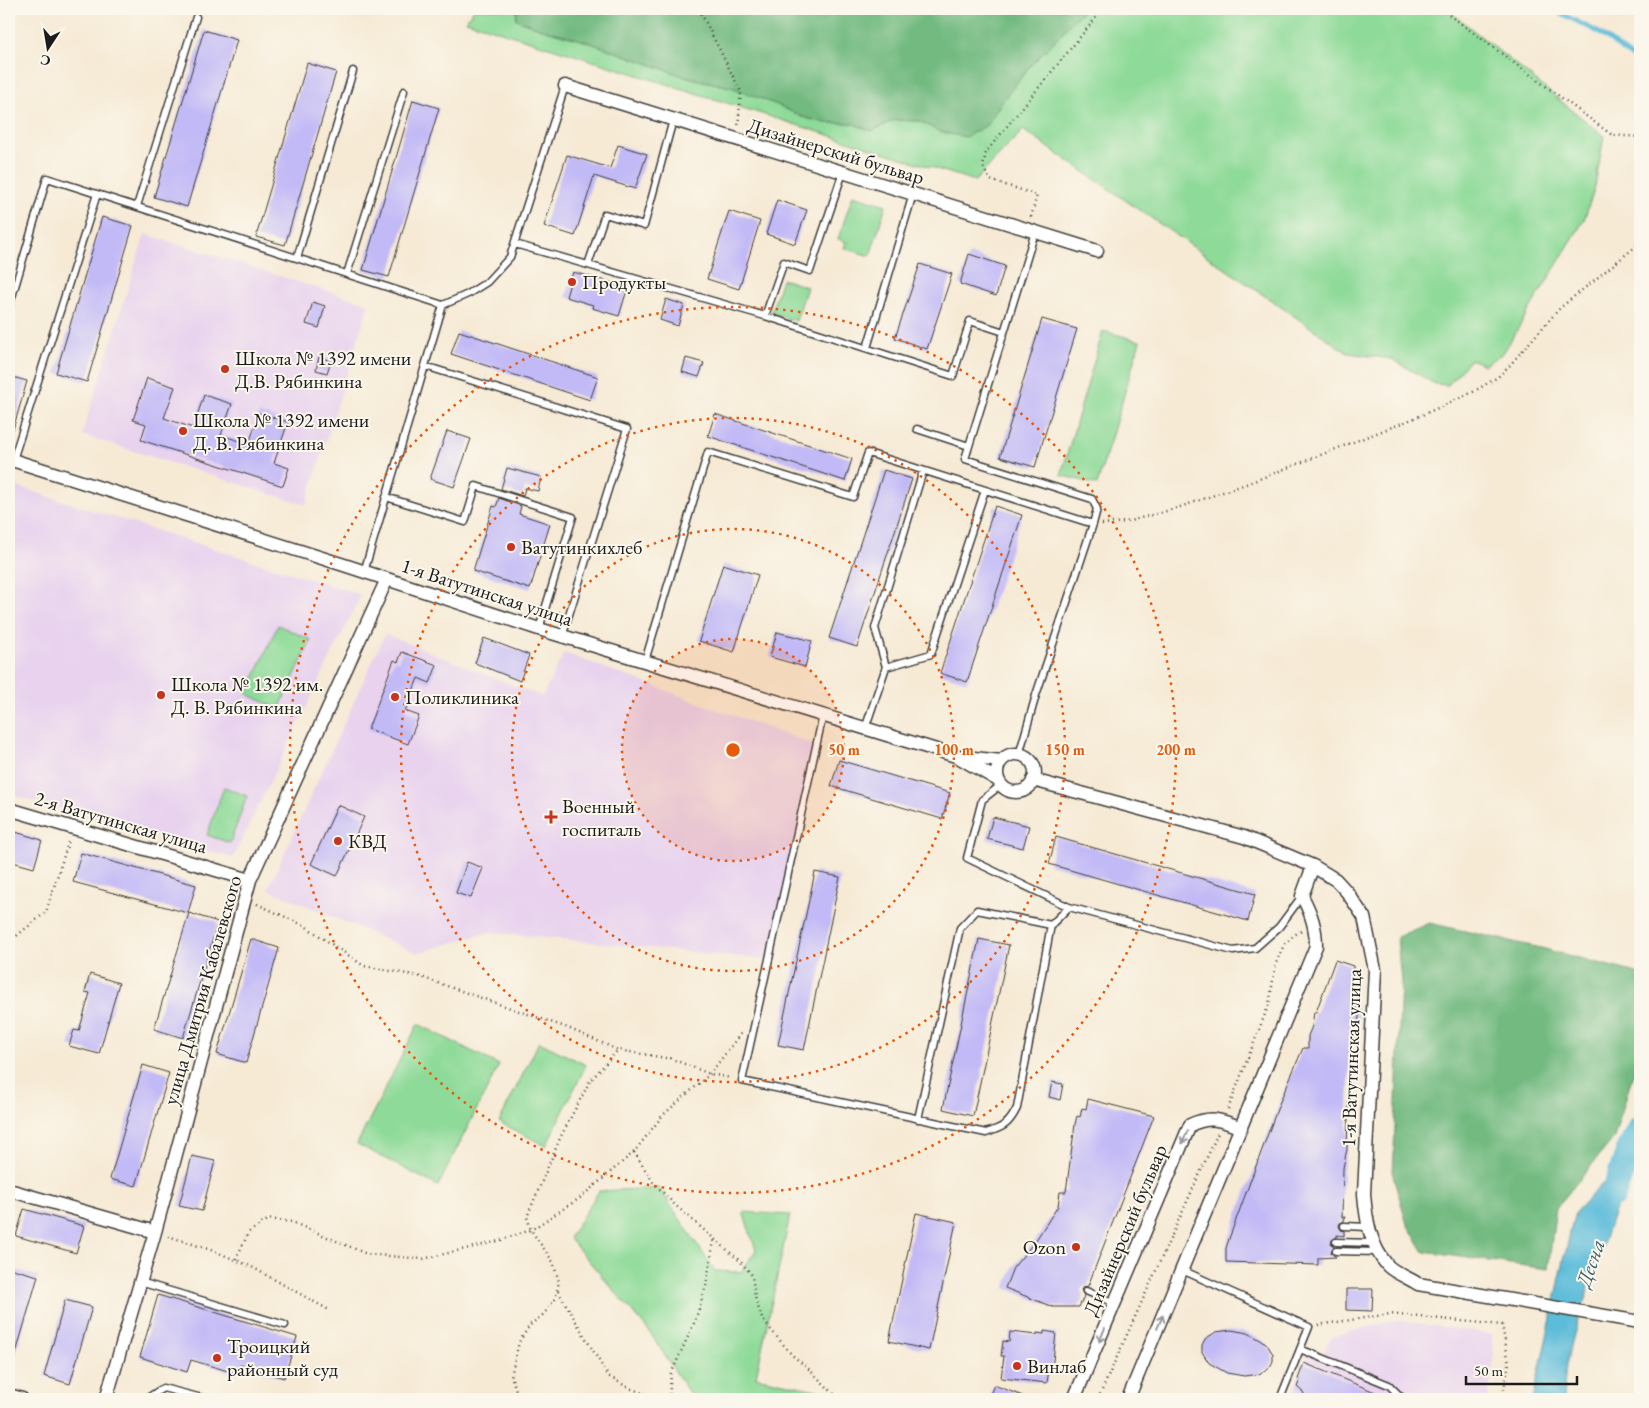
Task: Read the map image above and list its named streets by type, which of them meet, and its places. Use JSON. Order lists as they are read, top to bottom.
{
  "streets": {
    "street": [
      "Дизайнерский бульвар",
      "1-я Ватутинская улица",
      "2-я Ватутинская улица",
      "улица Дмитрия Кабалевского"
    ]
  },
  "crossings": [
    ["1-я Ватутинская улица", "улица Дмитрия Кабалевского"],
    ["2-я Ватутинская улица", "улица Дмитрия Кабалевского"]
  ],
  "water": ["Десна"],
  "places": {
    "other": [
      "Продукты",
      "Школа № 1392 имени Д.В. Рябинкина",
      "Школа № 1392 имени Д. В. Рябинкина",
      "Ватутинкихлеб",
      "Школа № 1392 им. Д. В. Рябинкина",
      "Поликлиника",
      "КВД",
      "Ozon",
      "Троицкий районный суд",
      "Винлаб"
    ],
    "health": ["Военный госпиталь"]
  },
  "scale_bar": "50 m",
  "north": "bottom",
  "rings": [
    "50 m",
    "100 m",
    "150 m",
    "200 m"
  ]
}
